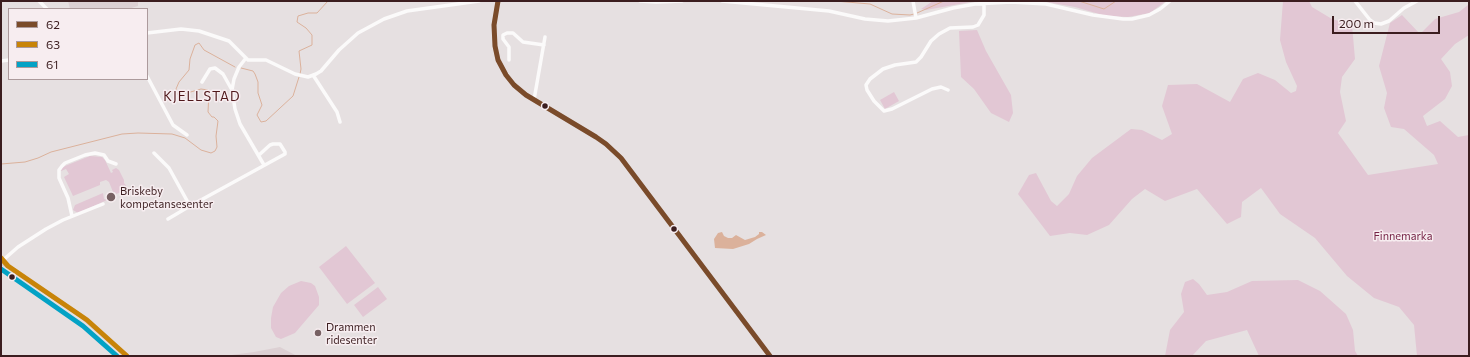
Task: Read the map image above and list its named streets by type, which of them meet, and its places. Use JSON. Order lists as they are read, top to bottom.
{
  "districts": ["KJELLSTAD"],
  "parks": ["Finnemarka"],
  "places": ["Briskeby kompetansesenter", "Drammen ridesenter"],
  "lines": ["transit line 62", "transit line 63", "transit line 61"],
  "legend": ["62", "63", "61"],
  "scale_bar": "200 m"
}
